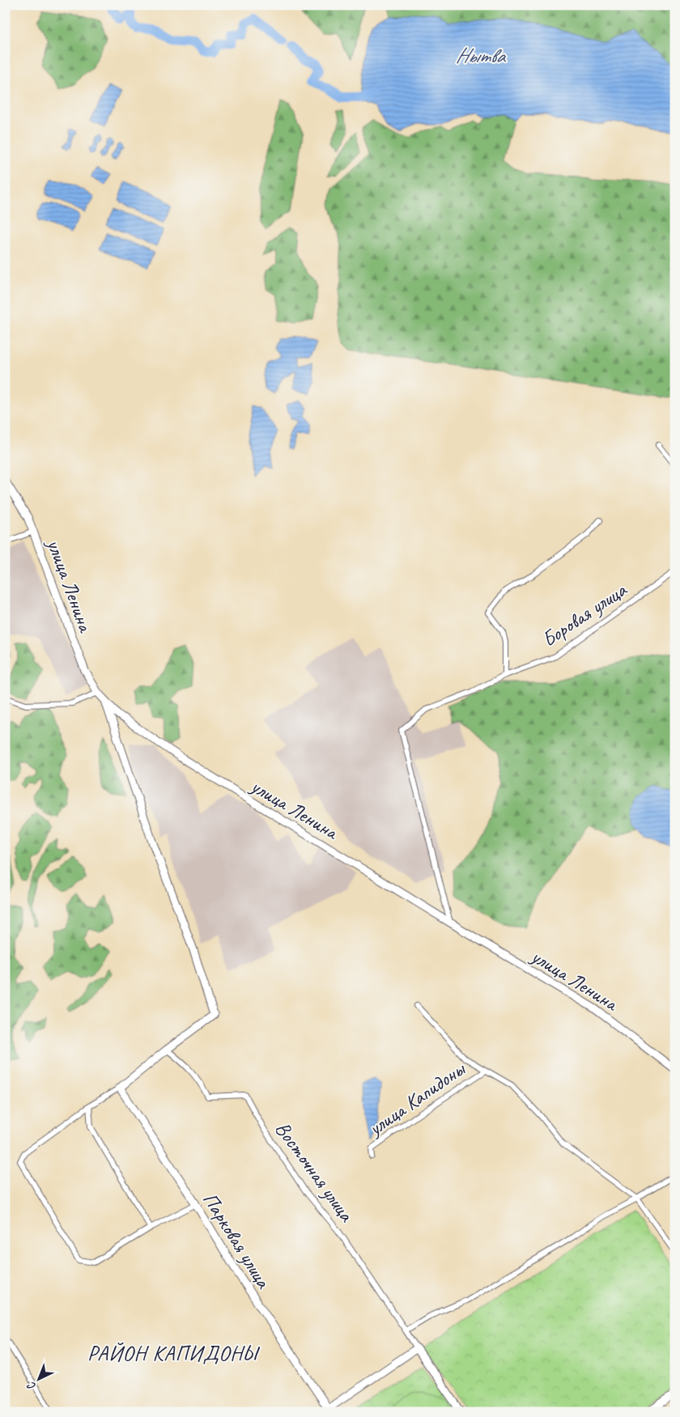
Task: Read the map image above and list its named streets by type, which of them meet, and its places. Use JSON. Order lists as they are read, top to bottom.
{
  "streets": {
    "street": [
      "улица Ленина",
      "Боровая улица",
      "улица Капидоны",
      "Восточная улица",
      "Парковая улица"
    ]
  },
  "crossings": [
    ["улица Ленина", "Боровая улица"]
  ],
  "districts": ["РАЙОН КАПИДОНЫ"],
  "water": ["Нытва"],
  "north": "bottom left"
}
